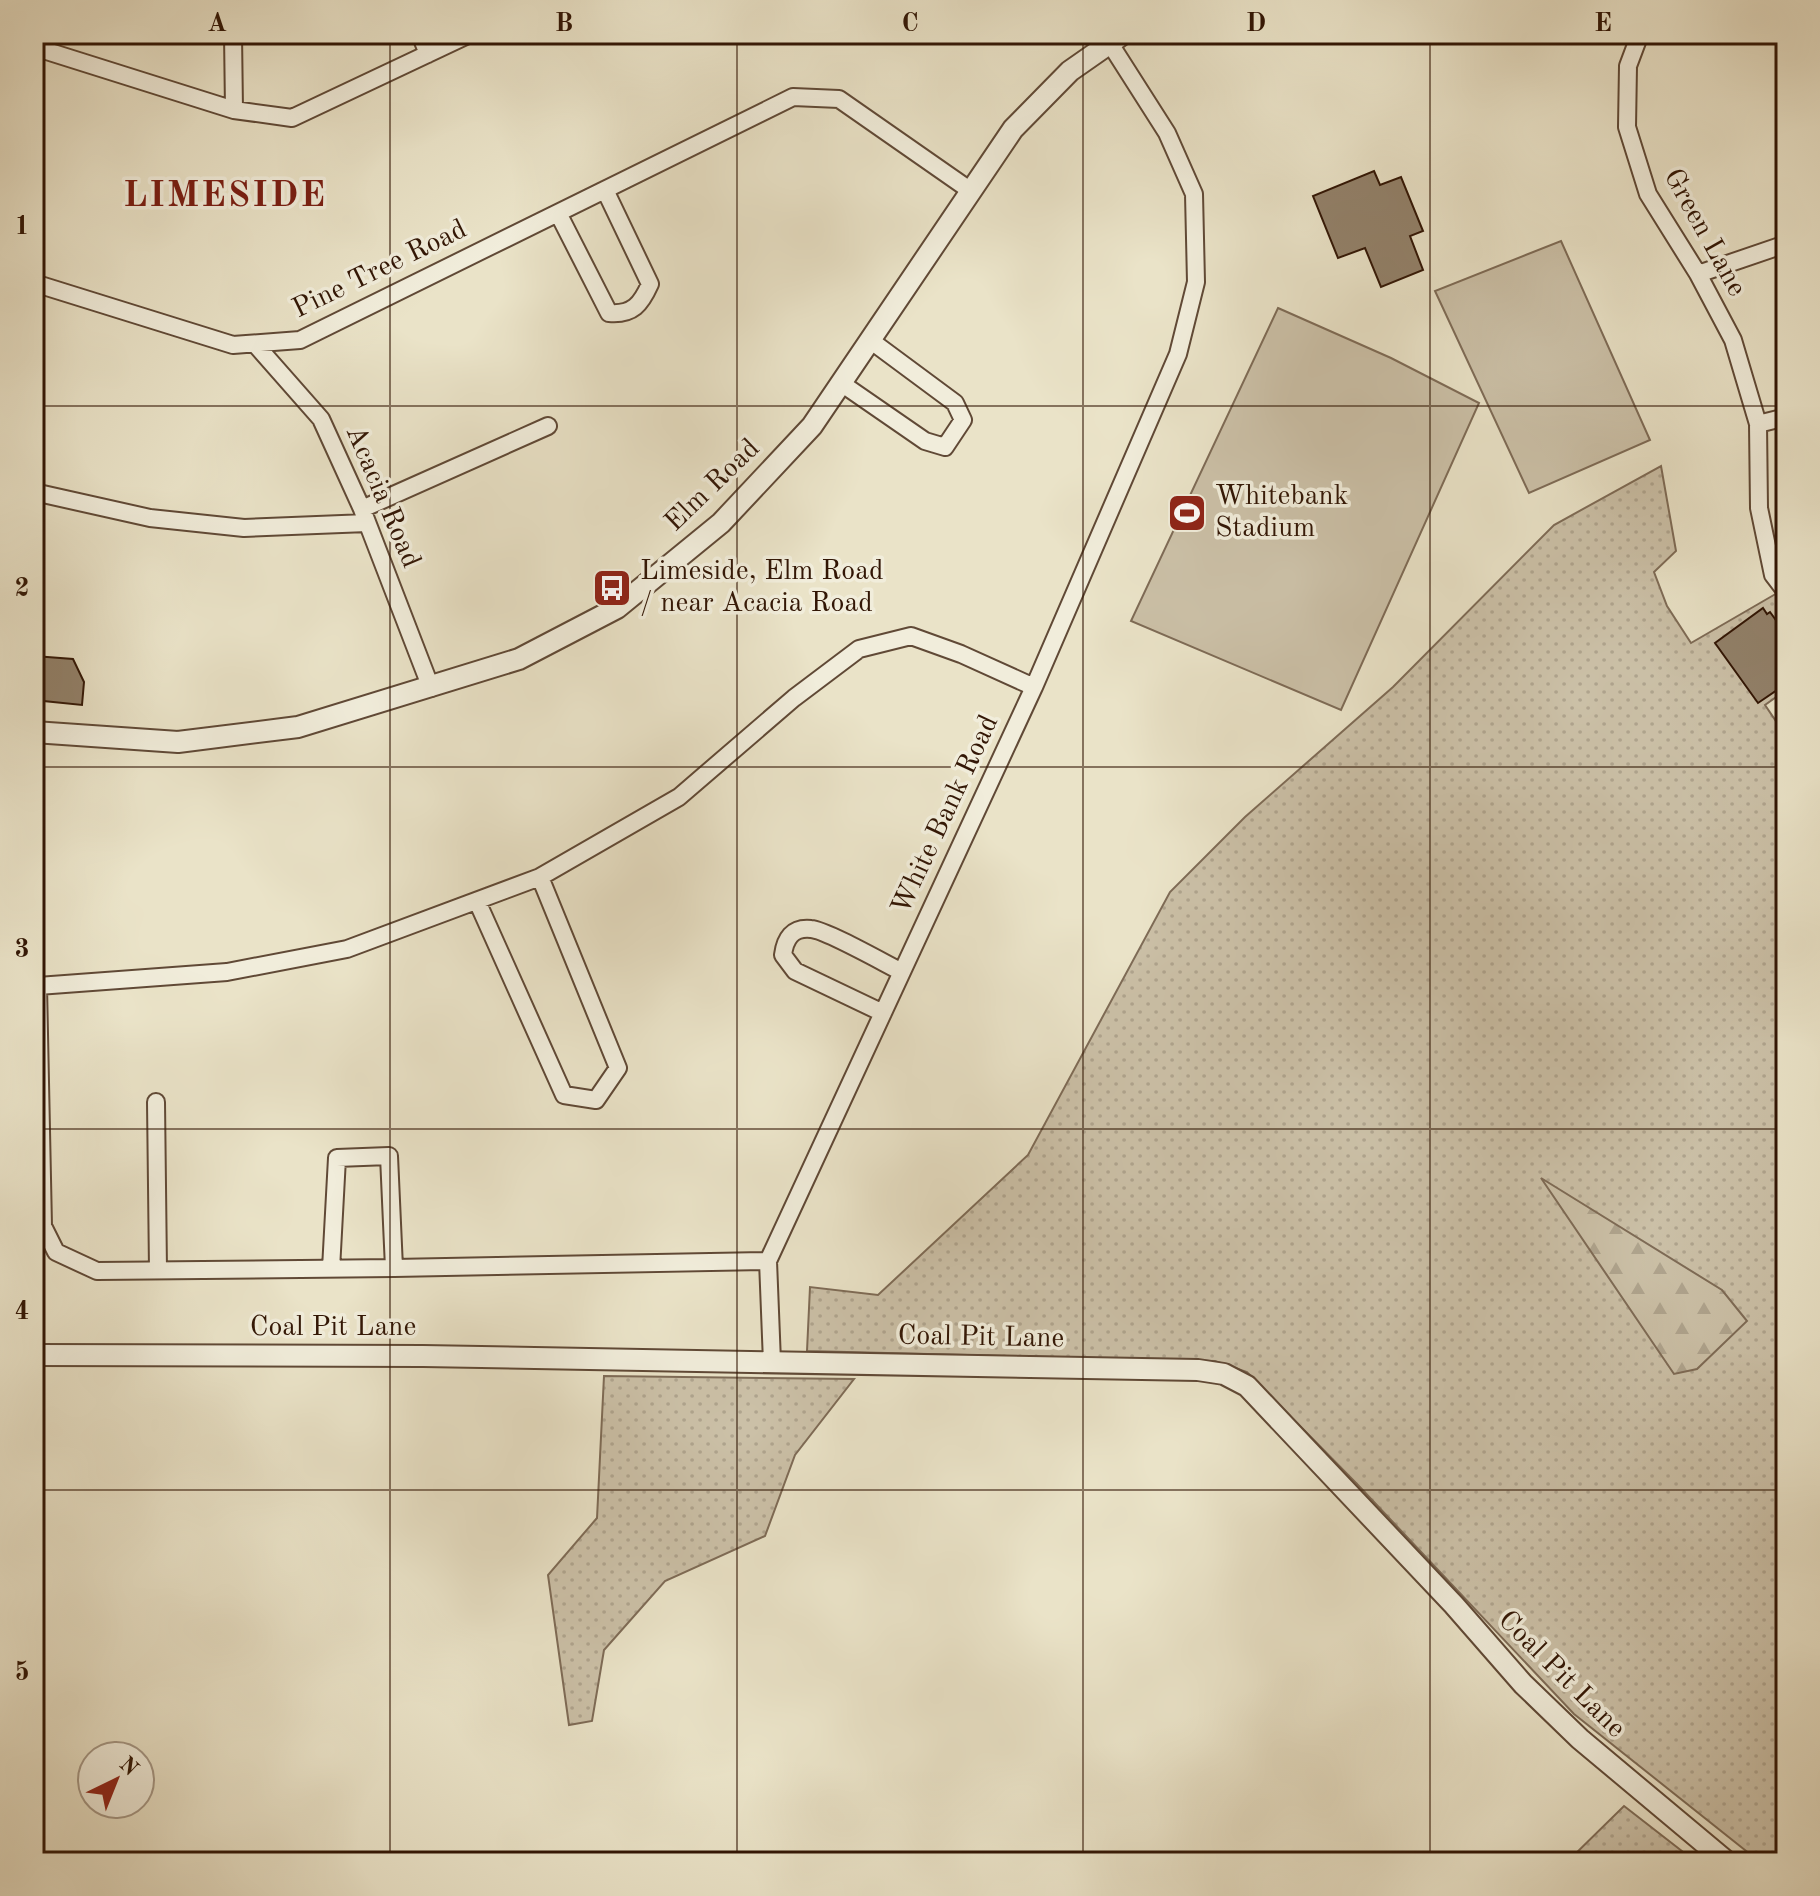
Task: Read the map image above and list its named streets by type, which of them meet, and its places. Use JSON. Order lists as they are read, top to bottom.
{
  "streets": {
    "street": [
      "Green Lane",
      "Pine Tree Road",
      "Elm Road",
      "Acacia Road",
      "White Bank Road",
      "Coal Pit Lane"
    ]
  },
  "crossings": [
    ["Pine Tree Road", "Elm Road"],
    ["Pine Tree Road", "Acacia Road"],
    ["Elm Road", "Acacia Road"],
    ["Elm Road", "White Bank Road"]
  ],
  "districts": ["LIMESIDE"],
  "places": {
    "sports": ["Whitebank Stadium"],
    "bus stop": ["Limeside, Elm Road / near Acacia Road"]
  },
  "north": "top right",
  "grid": {
    "columns": [
      "A",
      "B",
      "C",
      "D",
      "E"
    ],
    "rows": [
      "1",
      "2",
      "3",
      "4",
      "5"
    ]
  }
}
